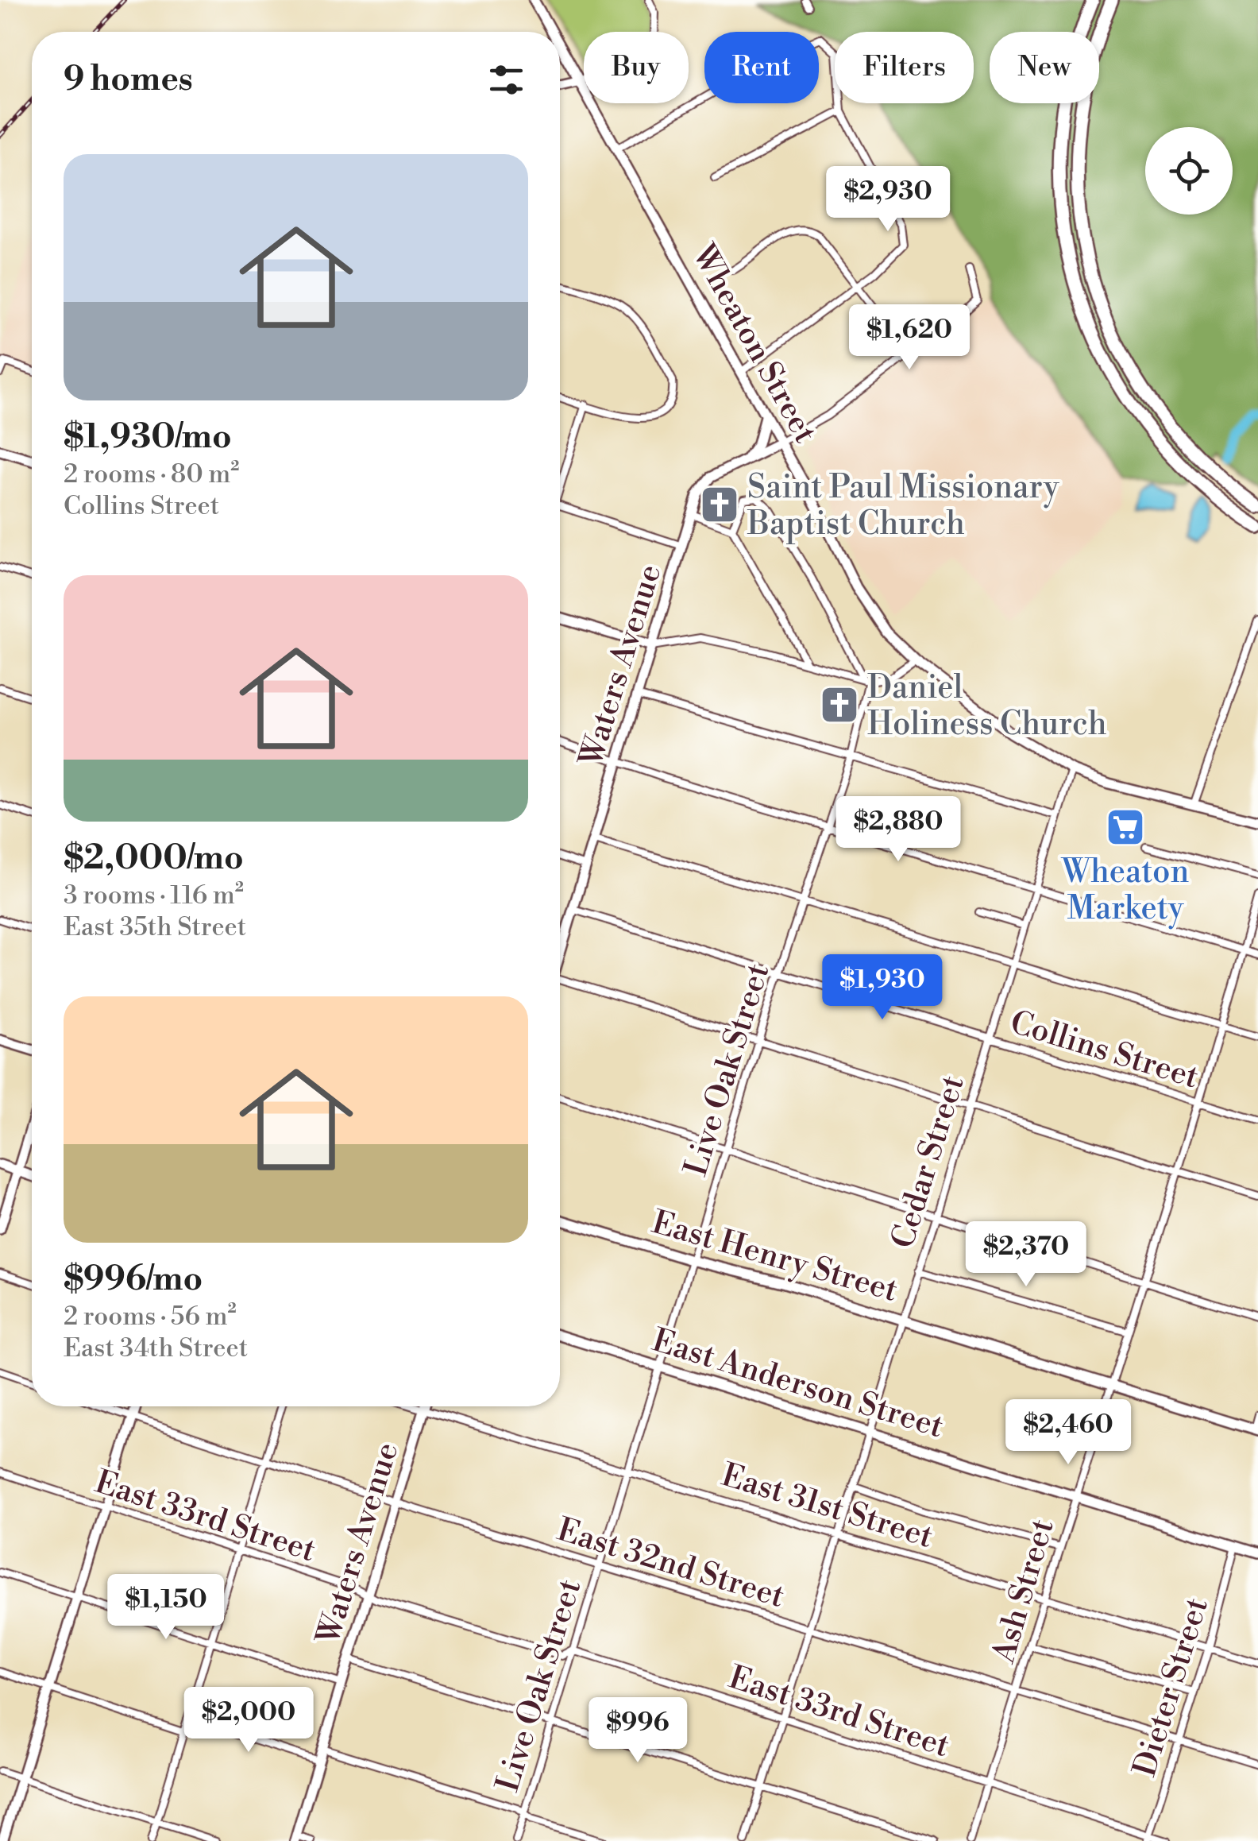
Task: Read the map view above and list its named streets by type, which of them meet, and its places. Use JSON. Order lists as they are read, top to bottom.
{
  "streets": {
    "main road": [
      "Wheaton Street",
      "Waters Avenue",
      "East Henry Street",
      "East Anderson Street"
    ],
    "street": [
      "Collins Street",
      "Live Oak Street",
      "Cedar Street",
      "East 31st Street",
      "East 33rd Street",
      "East 32nd Street",
      "Ash Street",
      "Dieter Street"
    ]
  },
  "crossings": [
    ["Wheaton Street", "Cedar Street"],
    ["Waters Avenue", "Collins Street"],
    ["Waters Avenue", "East 31st Street"],
    ["Waters Avenue", "East 33rd Street"],
    ["Waters Avenue", "East 32nd Street"],
    ["Collins Street", "Live Oak Street"],
    ["Collins Street", "Cedar Street"],
    ["Collins Street", "Ash Street"],
    ["Live Oak Street", "East Henry Street"],
    ["Live Oak Street", "East Anderson Street"],
    ["Live Oak Street", "East 31st Street"],
    ["Live Oak Street", "East 33rd Street"],
    ["Live Oak Street", "East 32nd Street"],
    ["Cedar Street", "East Henry Street"],
    ["Cedar Street", "East Anderson Street"],
    ["Cedar Street", "East 31st Street"],
    ["Cedar Street", "East 33rd Street"],
    ["Cedar Street", "East 32nd Street"],
    ["East Henry Street", "Ash Street"],
    ["East Anderson Street", "Ash Street"],
    ["East Anderson Street", "Dieter Street"],
    ["East 31st Street", "Ash Street"],
    ["East 31st Street", "Dieter Street"],
    ["East 33rd Street", "Ash Street"],
    ["East 33rd Street", "Dieter Street"],
    ["East 32nd Street", "Ash Street"],
    ["East 32nd Street", "Dieter Street"]
  ],
  "places": {
    "church": ["Saint Paul Missionary Baptist Church", "Daniel Holiness Church"],
    "supermarket": ["Wheaton Markety"]
  },
  "page": {
    "chip": [
      "Buy",
      "Rent",
      "Filters",
      "New"
    ],
    "heading": "9 homes",
    "list": [
      {
        "name": "$1,930/mo",
        "note": "2 rooms · 80 m² · Collins Street"
      },
      {
        "name": "$2,000/mo",
        "note": "3 rooms · 116 m² · East 35th Street"
      },
      {
        "name": "$996/mo",
        "note": "2 rooms · 56 m² · East 34th Street"
      }
    ],
    "price": [
      "$2,930",
      "$1,620",
      "$2,880",
      "$1,930",
      "$2,370",
      "$2,460",
      "$1,150",
      "$2,000",
      "$996"
    ]
  }
}
